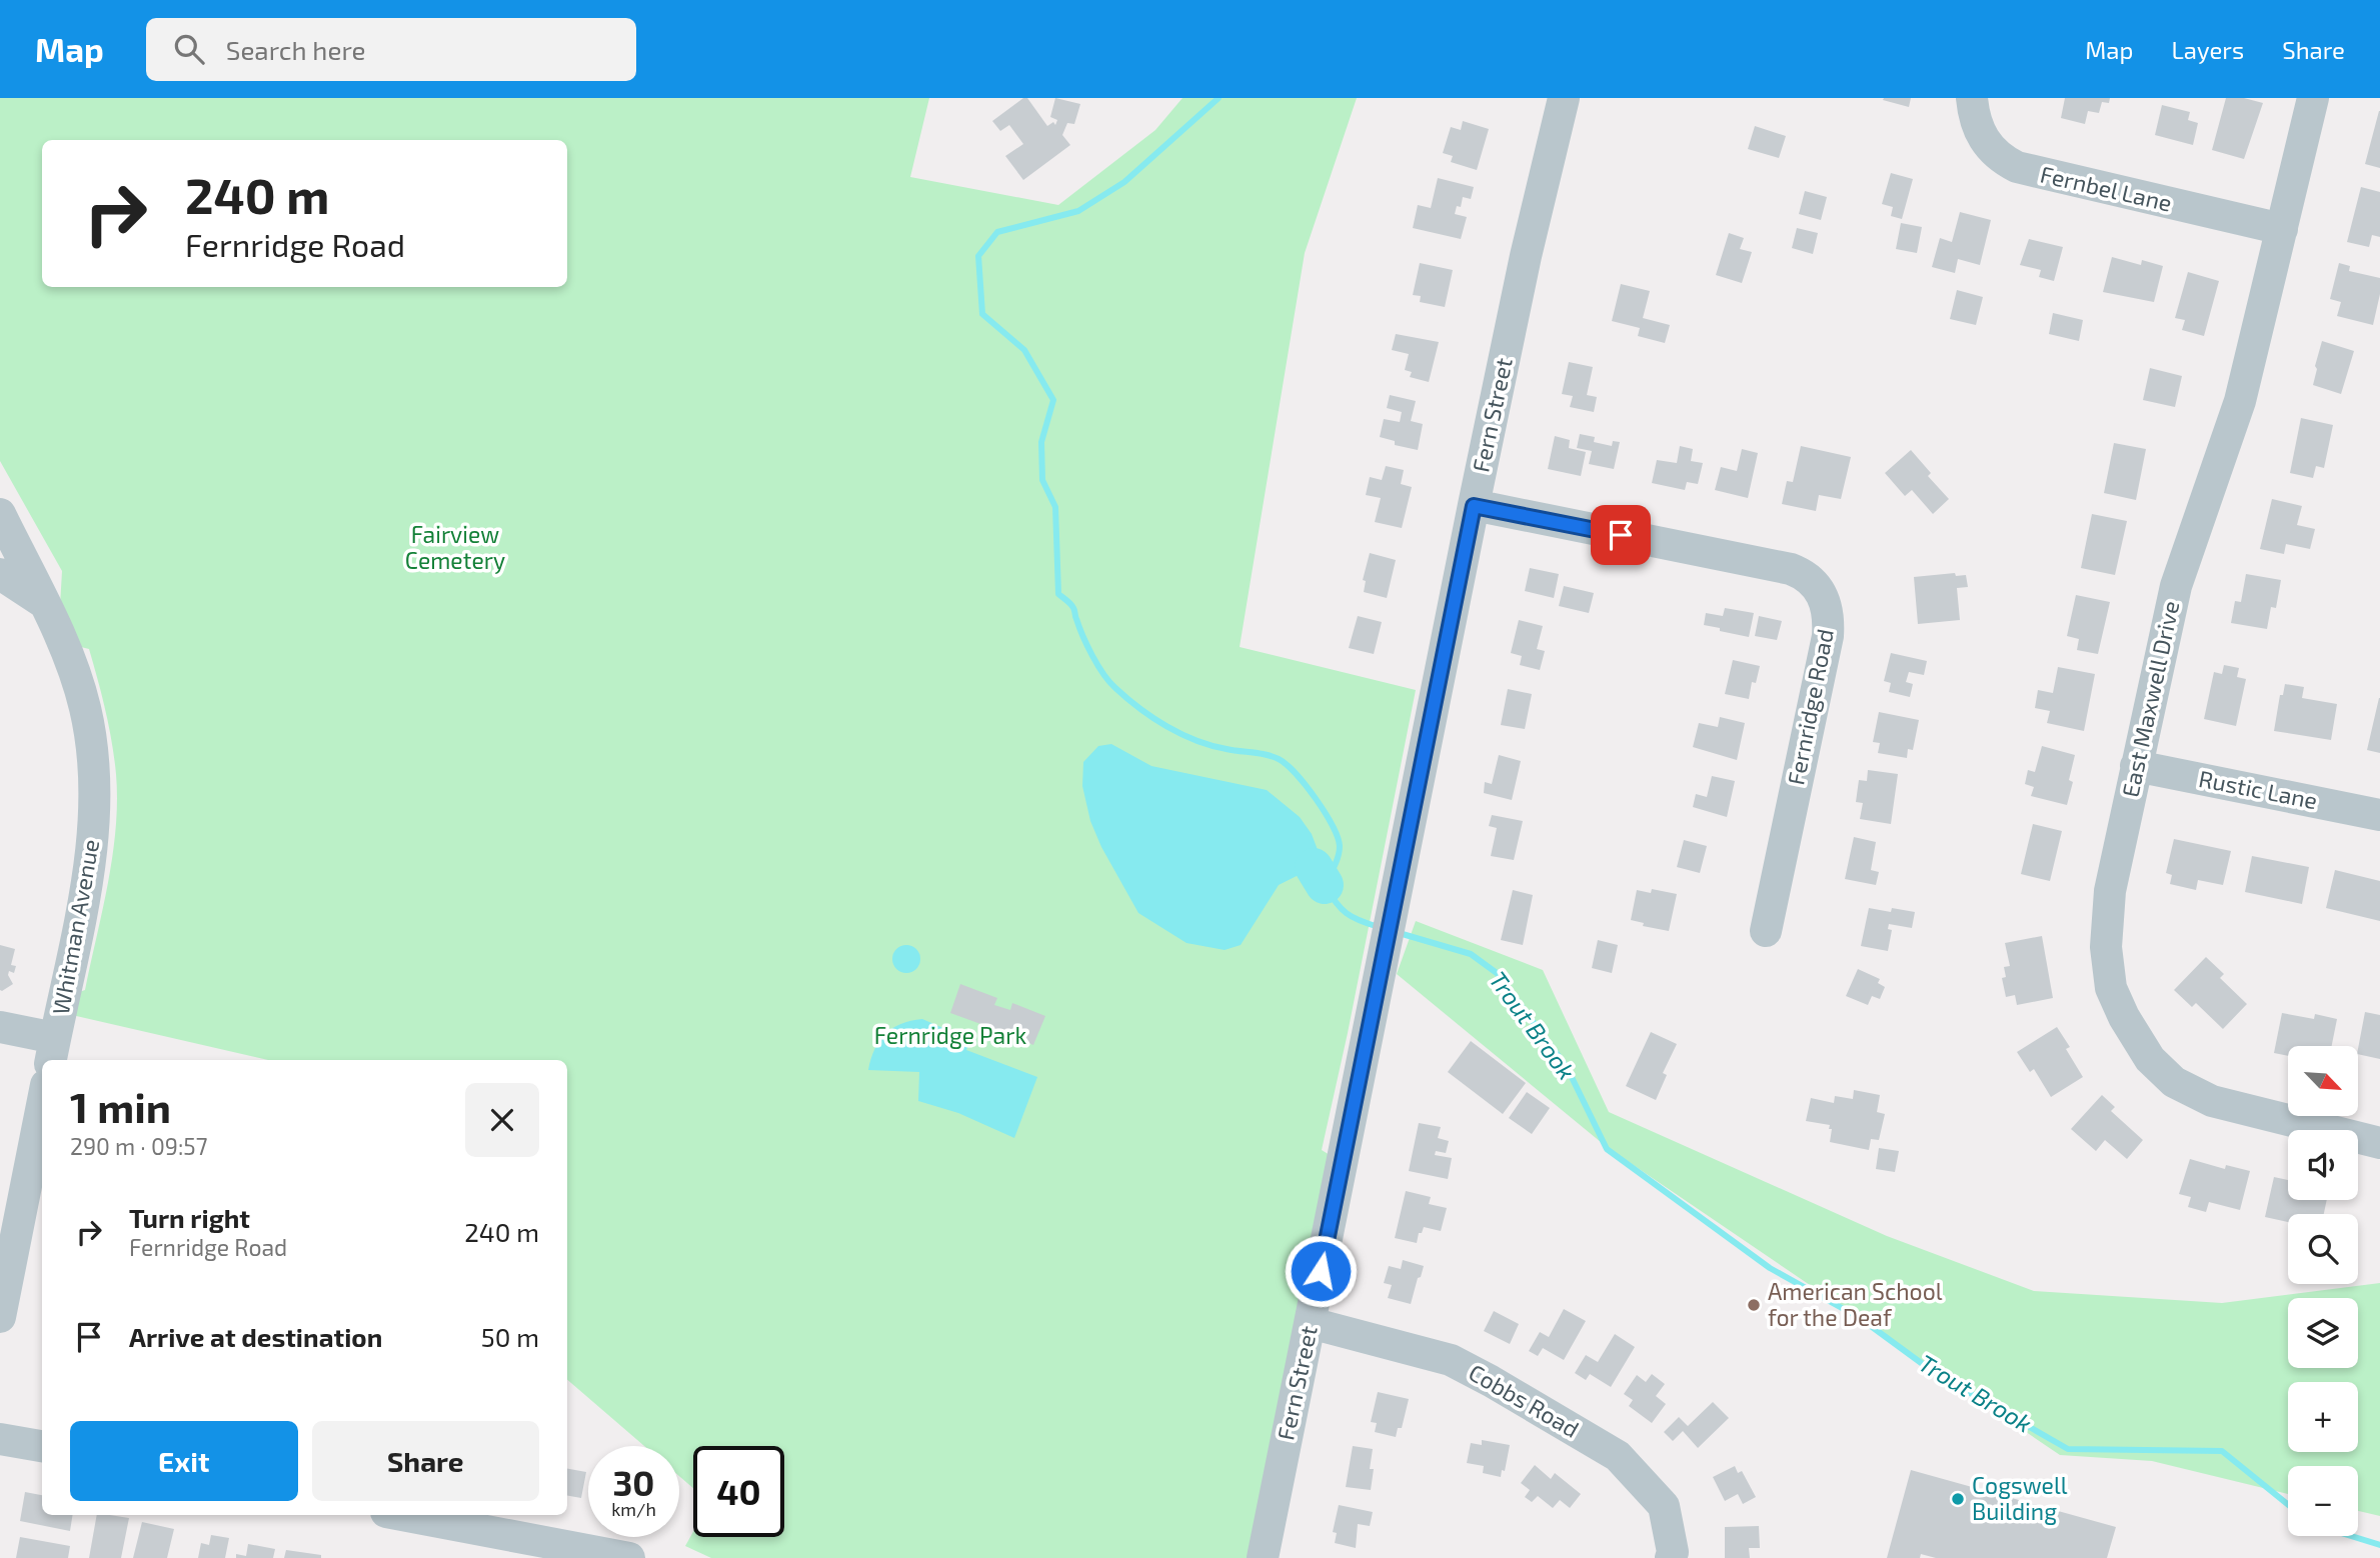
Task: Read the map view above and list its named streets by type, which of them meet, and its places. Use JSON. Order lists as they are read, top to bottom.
{
  "streets": {
    "street": [
      "Fernbel Lane",
      "Fern Street",
      "East Maxwell Drive",
      "Fernridge Road",
      "Rustic Lane",
      "Whitman Avenue",
      "Cobbs Road"
    ]
  },
  "crossings": [
    ["Fernbel Lane", "East Maxwell Drive"],
    ["Fern Street", "Fernridge Road"],
    ["Fern Street", "Cobbs Road"],
    ["East Maxwell Drive", "Rustic Lane"]
  ],
  "water": ["Trout Brook"],
  "parks": ["Fairview Cemetery", "Fernridge Park"],
  "places": ["American School for the Deaf", "Cogswell Building"],
  "north": "bottom right",
  "page": {
    "header": "Map",
    "search": "Search here",
    "nav": ["Map", "Layers", "Share"],
    "turn": ["240 m", "Fernridge Road"],
    "map_buttons": ["+", "−"],
    "heading": ["1 min", "290 m · 09:57"],
    "list": [
      {
        "name": "Turn right",
        "note": "Fernridge Road",
        "value": "240 m"
      },
      {
        "name": "Arrive at destination",
        "value": "50 m"
      }
    ],
    "buttons": ["Exit", "Share"],
    "speed": "30 km/h",
    "limit": "40"
  }
}
